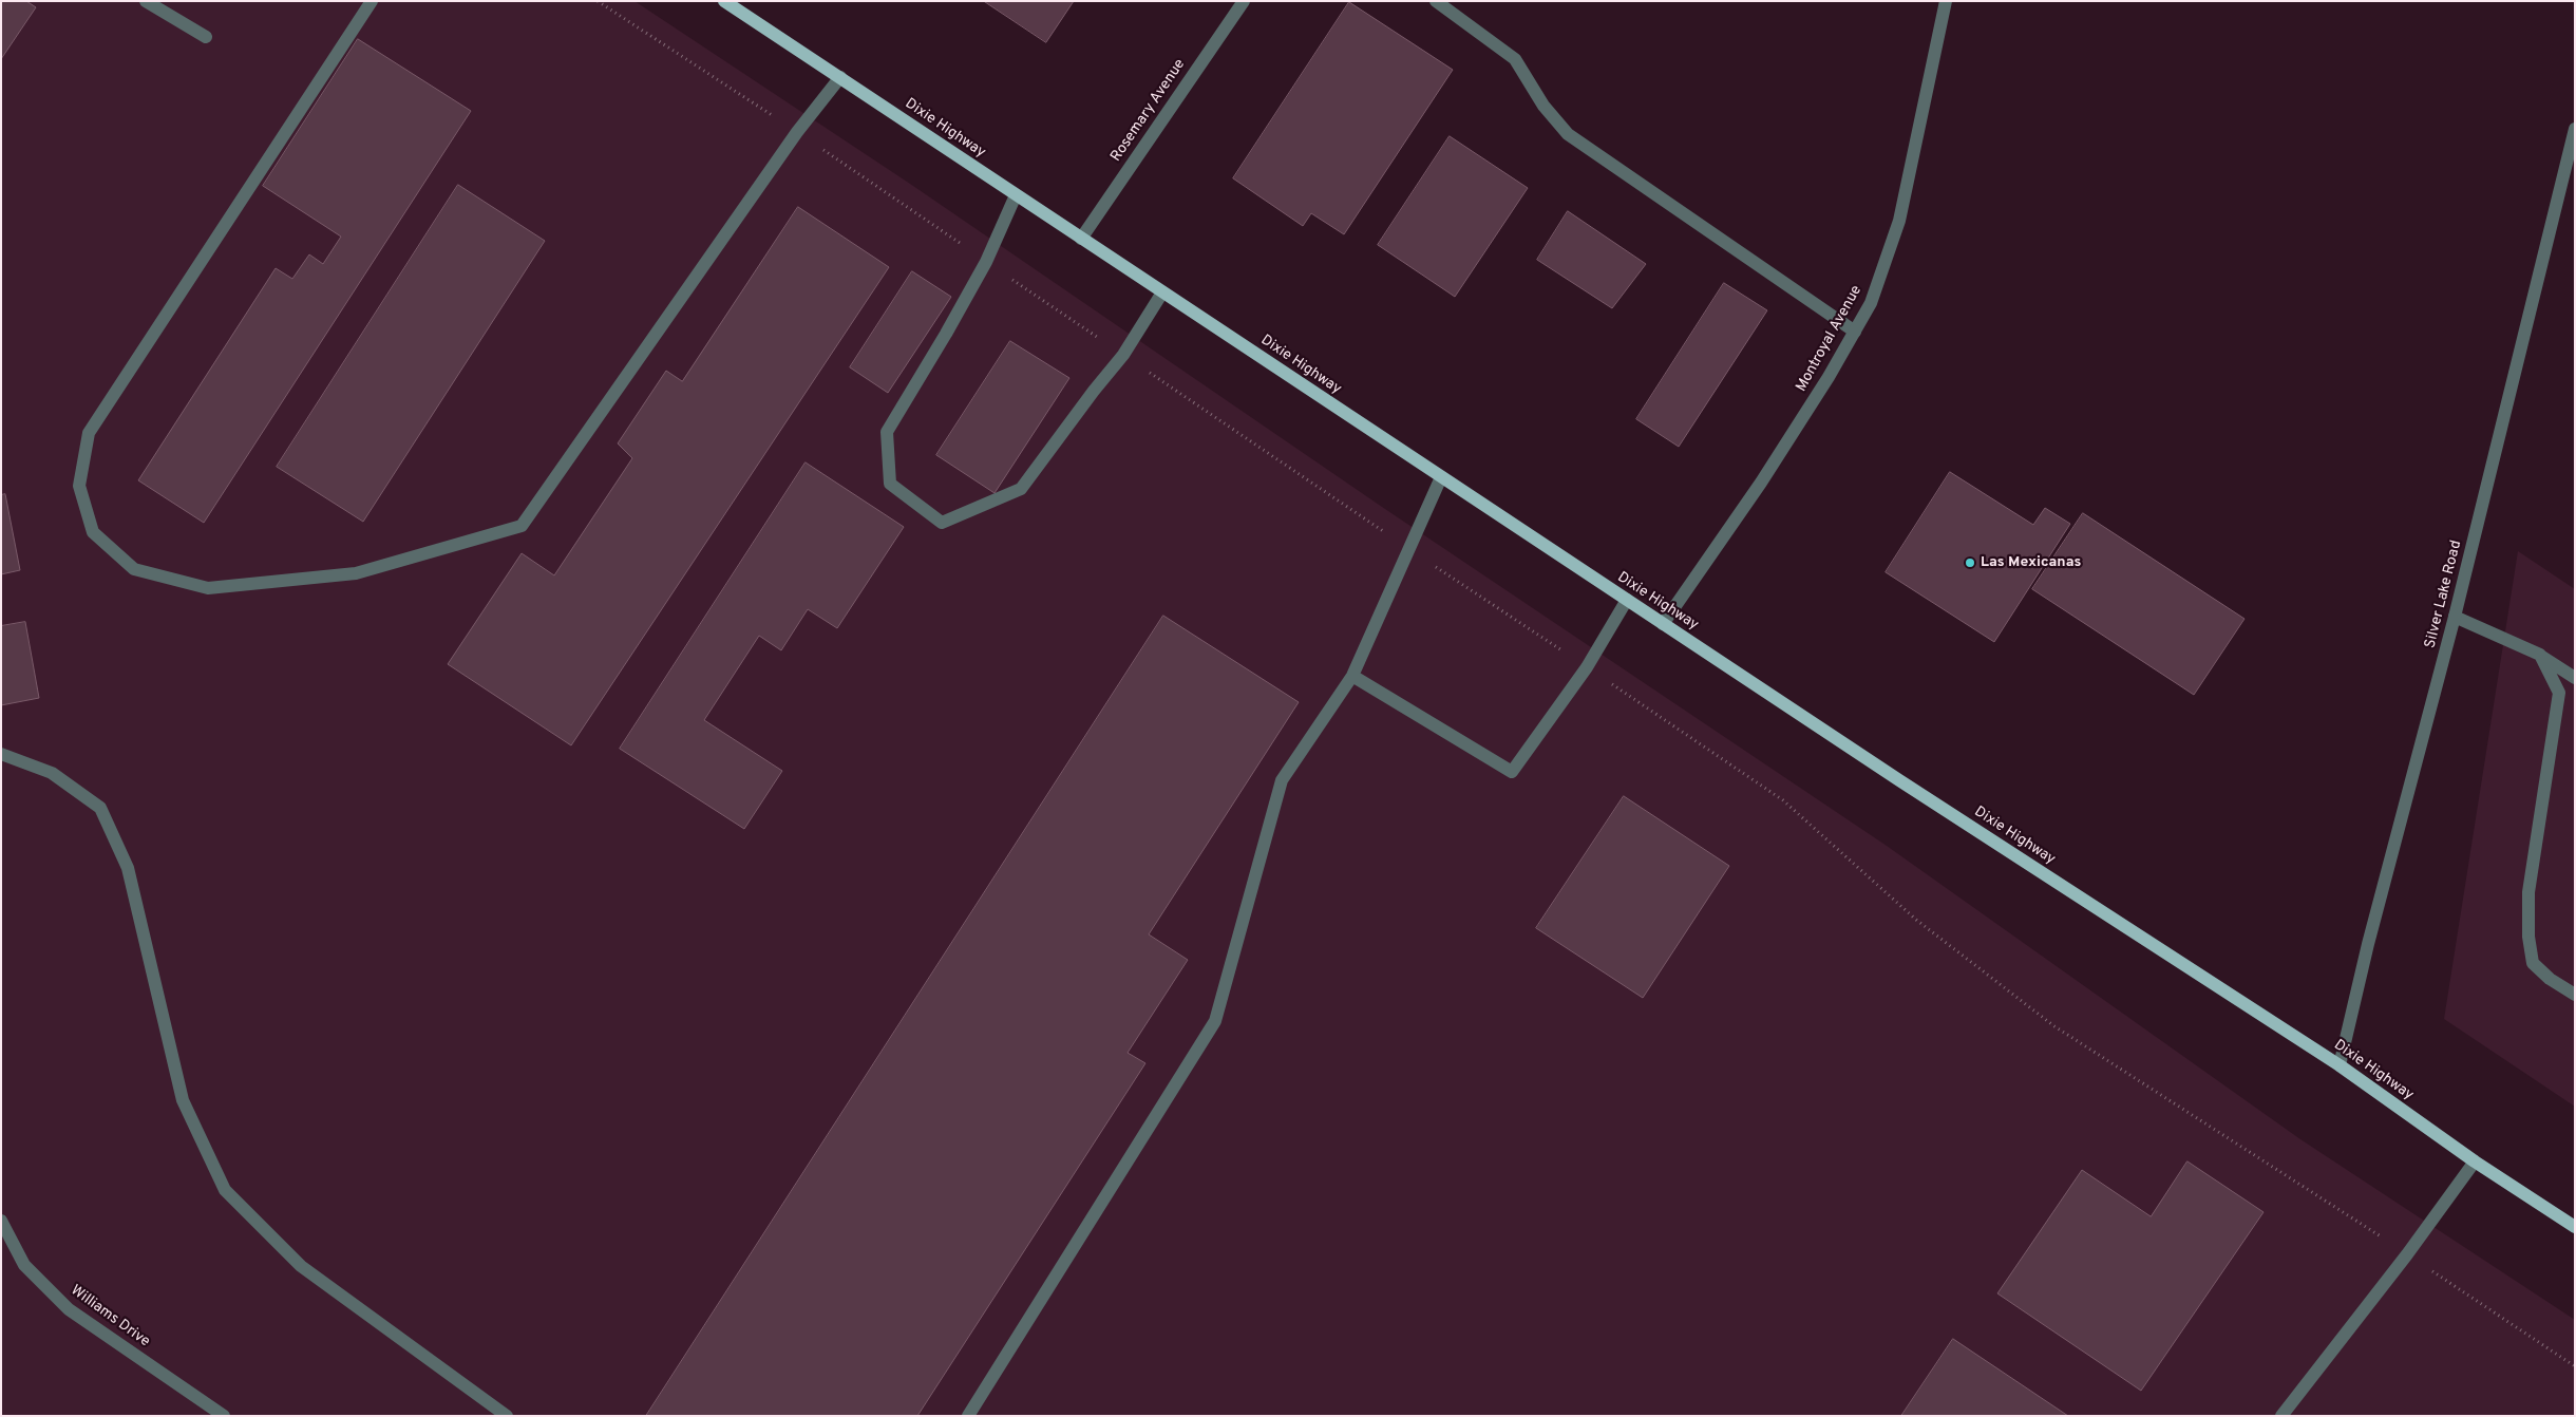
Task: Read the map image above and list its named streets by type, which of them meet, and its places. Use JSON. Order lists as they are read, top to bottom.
{
  "streets": {
    "main road": ["Dixie Highway"],
    "street": [
      "Rosemary Avenue",
      "Montroyal Avenue",
      "Silver Lake Road",
      "Williams Drive"
    ]
  },
  "crossings": [
    ["Rosemary Avenue", "Dixie Highway"],
    ["Dixie Highway", "Montroyal Avenue"],
    ["Dixie Highway", "Silver Lake Road"]
  ],
  "places": ["Las Mexicanas"]
}
